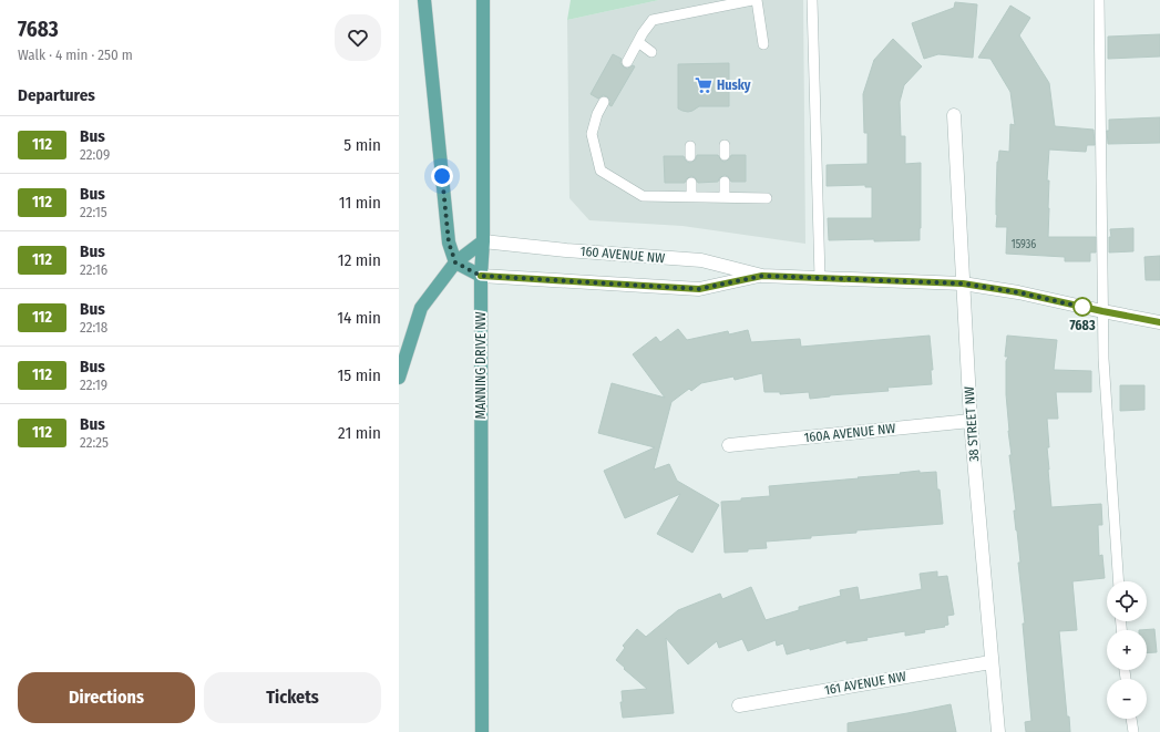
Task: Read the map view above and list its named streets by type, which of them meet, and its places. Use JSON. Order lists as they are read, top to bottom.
{
  "streets": {
    "main road": ["MANNING DRIVE NW"],
    "street": [
      "160 AVENUE NW",
      "38 STREET NW",
      "160A AVENUE NW",
      "161 AVENUE NW"
    ]
  },
  "crossings": [
    ["160 AVENUE NW", "MANNING DRIVE NW"],
    ["160 AVENUE NW", "38 STREET NW"],
    ["38 STREET NW", "160A AVENUE NW"],
    ["38 STREET NW", "161 AVENUE NW"]
  ],
  "places": {
    "supermarket": ["Husky"],
    "other": ["7683"]
  },
  "lines": ["bus line 112"],
  "house_numbers": ["15936"],
  "page": {
    "heading": [
      ["7683", "Walk · 4 min · 250 m"],
      "Departures"
    ],
    "list": [
      {
        "mark": "112",
        "name": "Bus",
        "note": "22:09",
        "value": "5 min"
      },
      {
        "mark": "112",
        "name": "Bus",
        "note": "22:15",
        "value": "11 min"
      },
      {
        "mark": "112",
        "name": "Bus",
        "note": "22:16",
        "value": "12 min"
      },
      {
        "mark": "112",
        "name": "Bus",
        "note": "22:18",
        "value": "14 min"
      },
      {
        "mark": "112",
        "name": "Bus",
        "note": "22:19",
        "value": "15 min"
      },
      {
        "mark": "112",
        "name": "Bus",
        "note": "22:25",
        "value": "21 min"
      }
    ],
    "map_buttons": ["+", "−"],
    "buttons": ["Directions", "Tickets"]
  }
}
